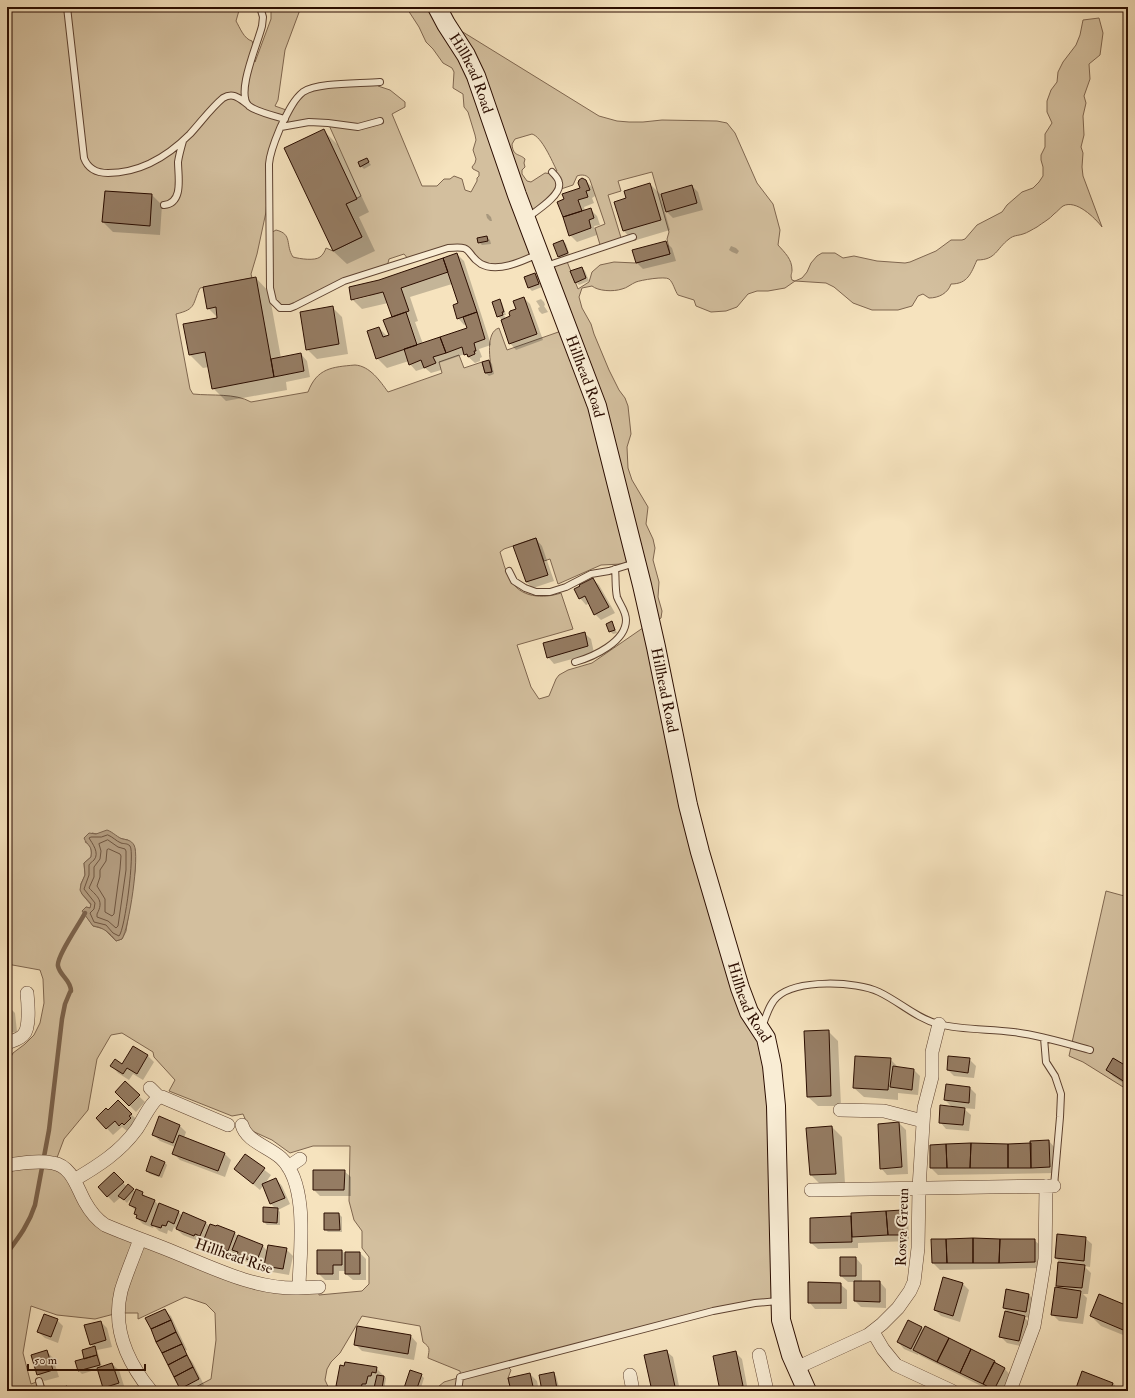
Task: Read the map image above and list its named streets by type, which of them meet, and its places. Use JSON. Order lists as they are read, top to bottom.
{
  "streets": {
    "street": ["Hillhead Road", "Rosva Greun", "Hillhead Rise"]
  },
  "crossings": [
    ["Hillhead Road", "Rosva Greun"]
  ],
  "scale_bar": "50 m"
}
